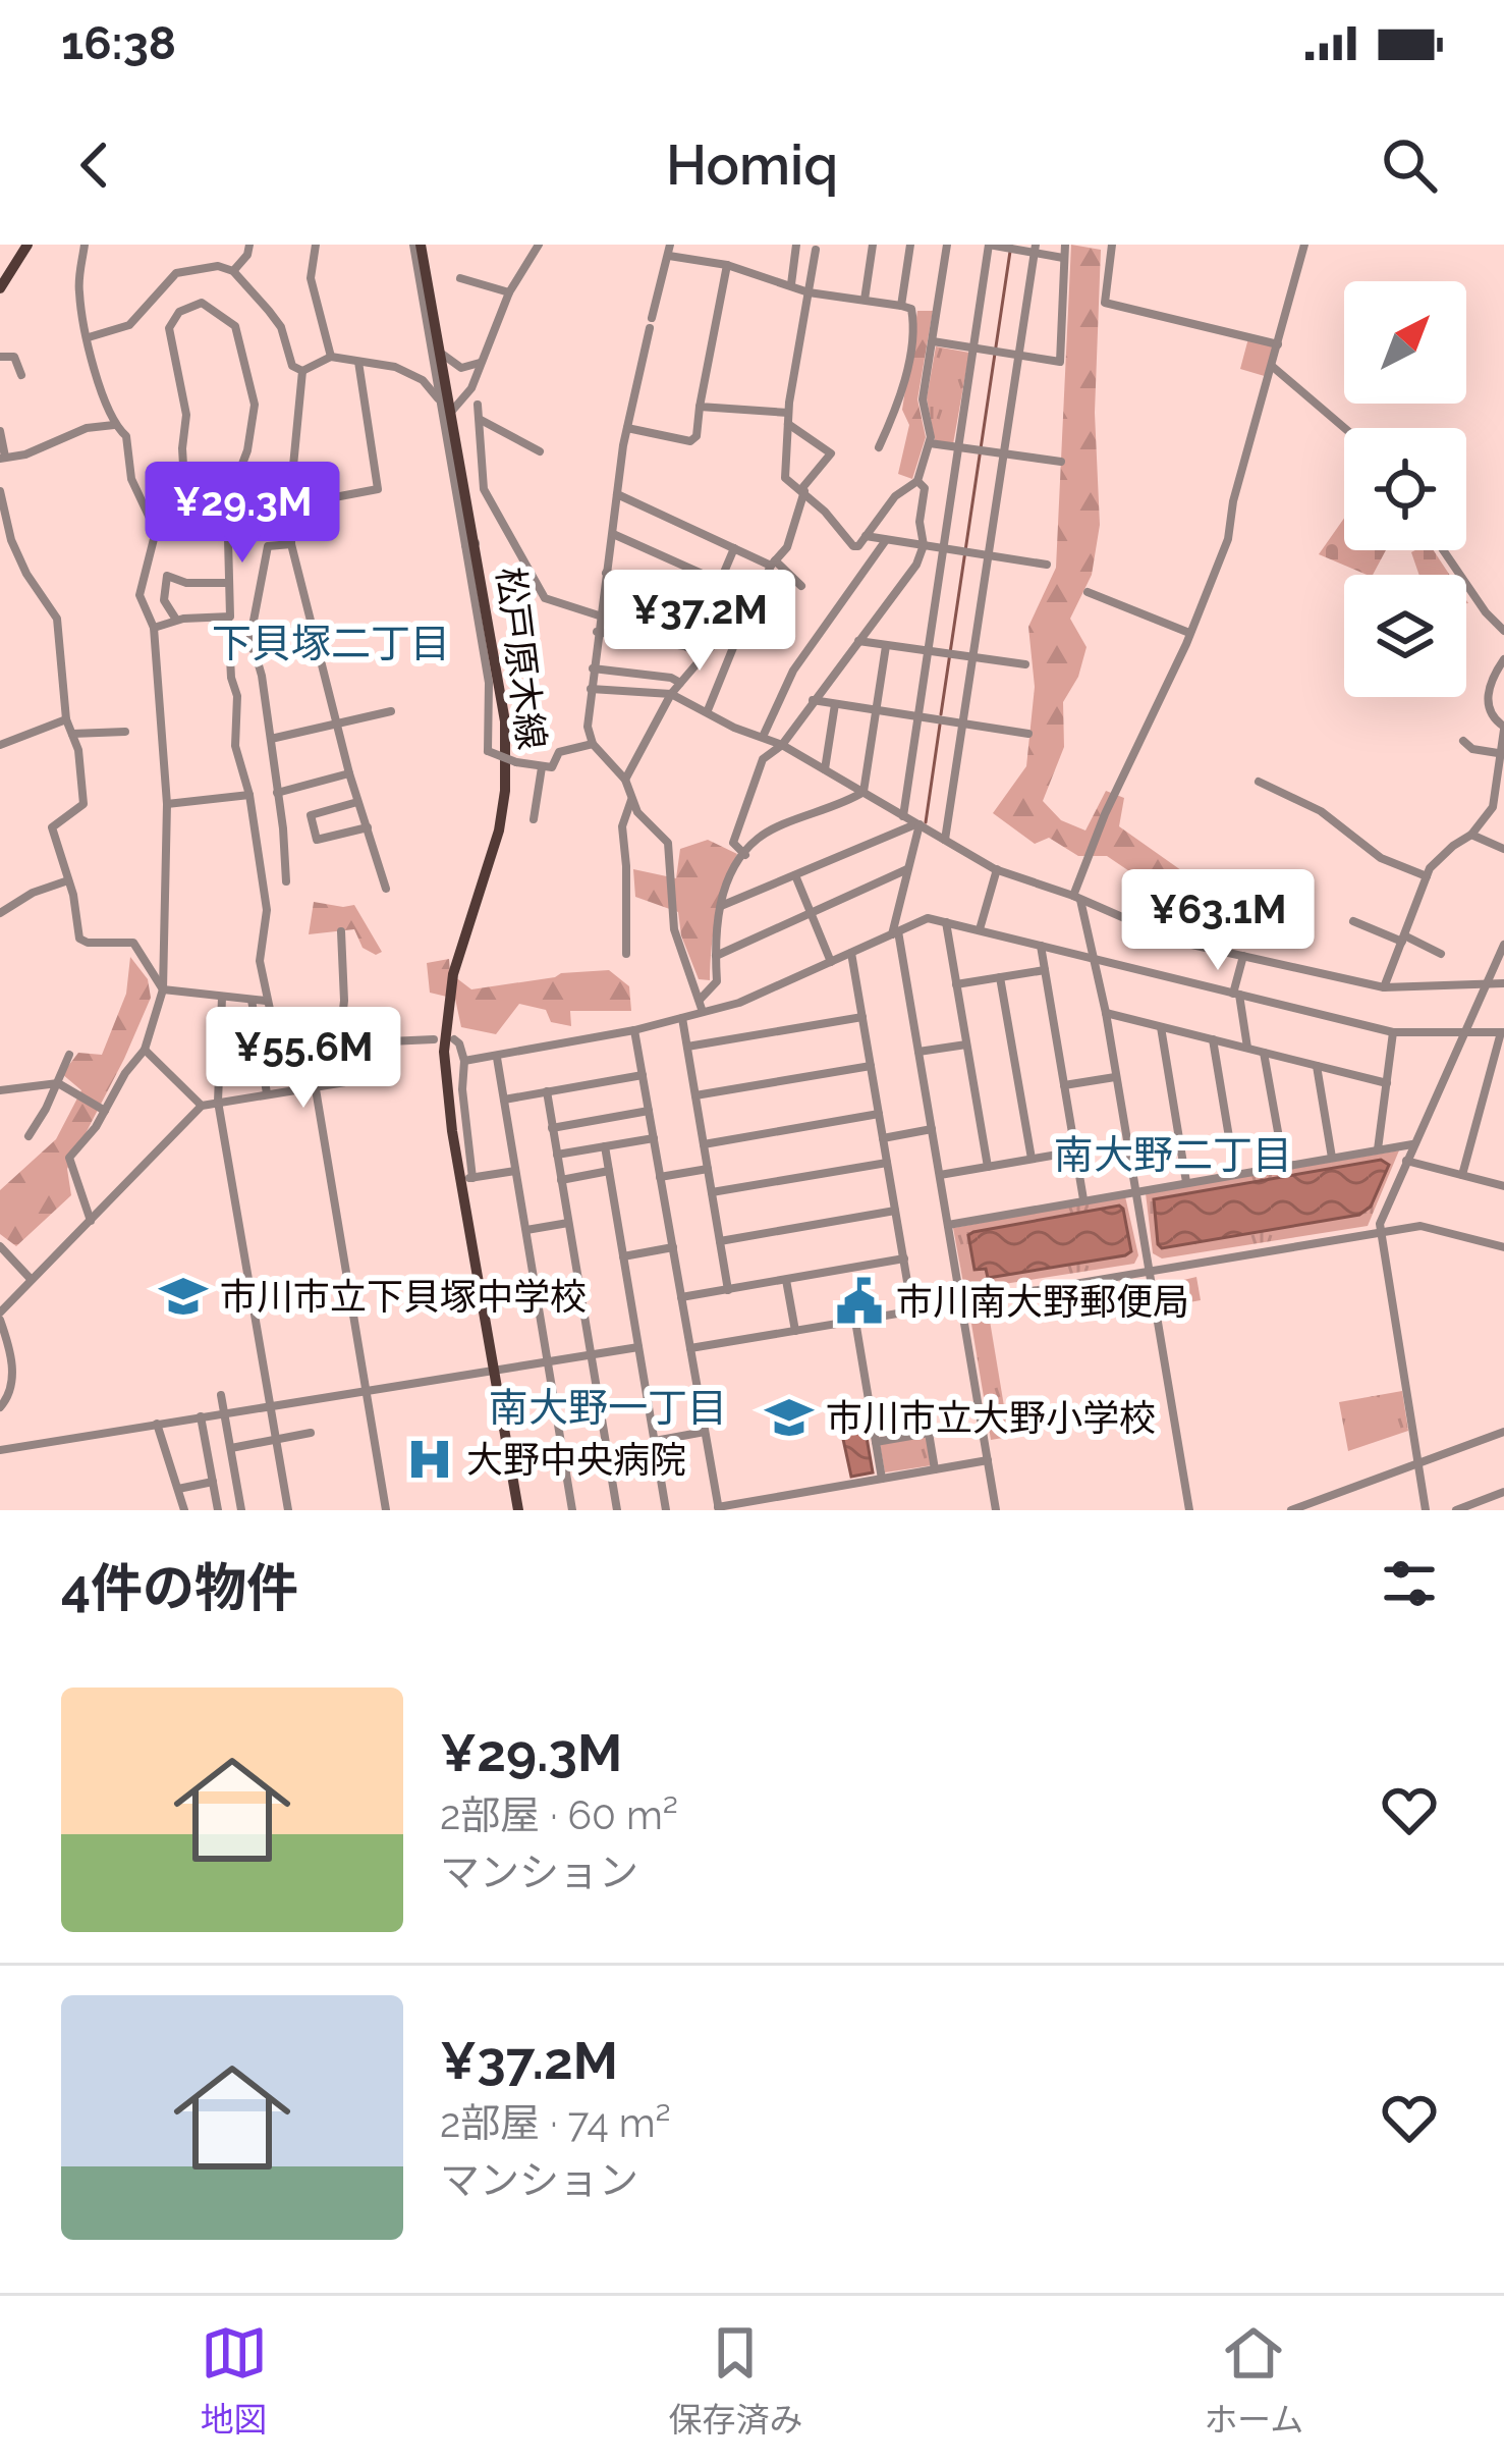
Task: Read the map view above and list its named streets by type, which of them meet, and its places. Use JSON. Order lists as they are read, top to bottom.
{
  "streets": {
    "main road": ["松戸原木線"]
  },
  "districts": ["下貝塚二丁目", "南大野二丁目", "南大野一丁目"],
  "places": {
    "school or university": ["市川市立下貝塚中学校", "市川市立大野小学校"],
    "public building": ["市川南大野郵便局"],
    "hospital": ["大野中央病院"]
  },
  "north": "top right",
  "page": {
    "status": "16:38",
    "header": "Homiq",
    "price": [
      "¥29.3M",
      "¥37.2M",
      "¥63.1M",
      "¥55.6M"
    ],
    "heading": "4件の物件",
    "list": [
      {
        "name": "¥29.3M",
        "note": "2部屋 · 60 m² · マンション"
      },
      {
        "name": "¥37.2M",
        "note": "2部屋 · 74 m² · マンション"
      }
    ],
    "tabs": ["地図", "保存済み", "ホーム"]
  }
}
